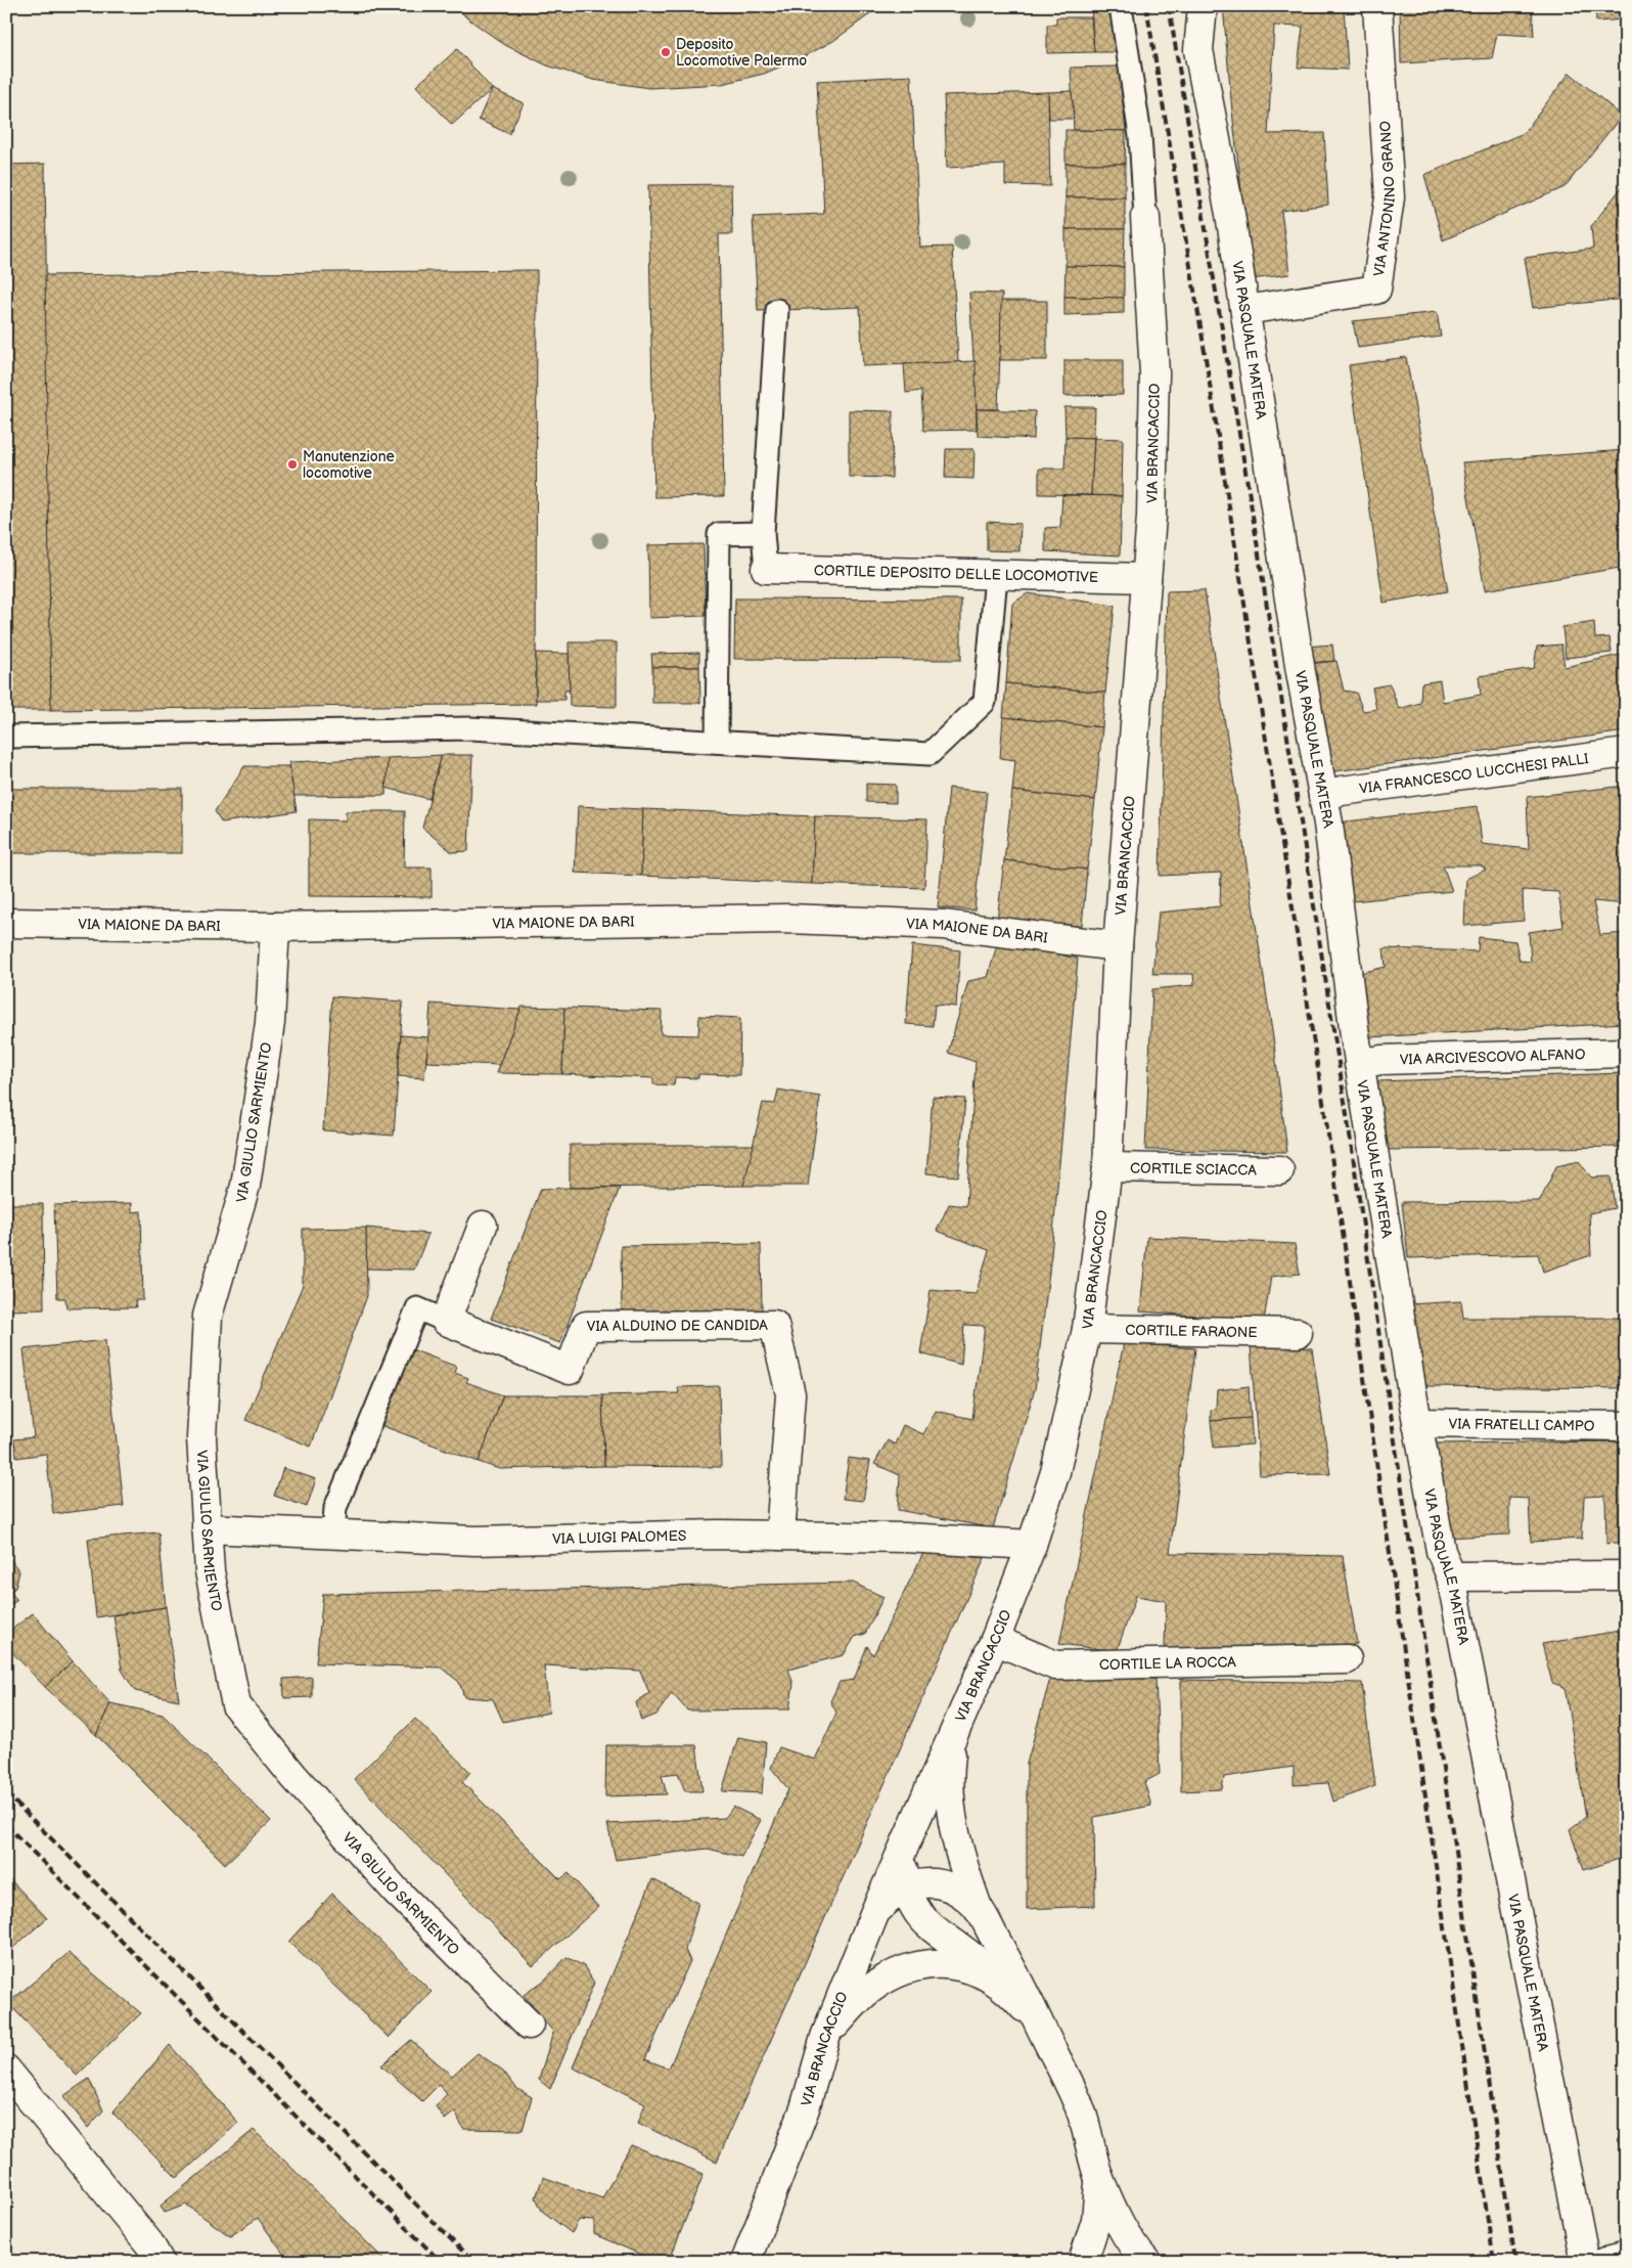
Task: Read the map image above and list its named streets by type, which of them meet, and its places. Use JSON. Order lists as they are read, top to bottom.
{
  "streets": {
    "street": [
      "VIA ANTONINO GRANO",
      "VIA PASQUALE MATERA",
      "VIA BRANCACCIO",
      "CORTILE DEPOSITO DELLE LOCOMOTIVE",
      "VIA FRANCESCO LUCCHESI PALLI",
      "VIA MAIONE DA BARI",
      "VIA ARCIVESCOVO ALFANO",
      "VIA GIULIO SARMIENTO",
      "CORTILE SCIACCA",
      "VIA ALDUINO DE CANDIDA",
      "CORTILE FARAONE",
      "VIA FRATELLI CAMPO",
      "VIA LUIGI PALOMES",
      "CORTILE LA ROCCA"
    ]
  },
  "crossings": [
    ["VIA ANTONINO GRANO", "VIA PASQUALE MATERA"],
    ["VIA PASQUALE MATERA", "VIA FRANCESCO LUCCHESI PALLI"],
    ["VIA PASQUALE MATERA", "VIA ARCIVESCOVO ALFANO"],
    ["VIA PASQUALE MATERA", "VIA FRATELLI CAMPO"],
    ["VIA BRANCACCIO", "CORTILE DEPOSITO DELLE LOCOMOTIVE"],
    ["VIA BRANCACCIO", "VIA MAIONE DA BARI"],
    ["VIA BRANCACCIO", "CORTILE SCIACCA"],
    ["VIA BRANCACCIO", "CORTILE FARAONE"],
    ["VIA BRANCACCIO", "VIA LUIGI PALOMES"],
    ["VIA BRANCACCIO", "CORTILE LA ROCCA"],
    ["VIA MAIONE DA BARI", "VIA GIULIO SARMIENTO"],
    ["VIA GIULIO SARMIENTO", "VIA LUIGI PALOMES"],
    ["VIA ALDUINO DE CANDIDA", "VIA LUIGI PALOMES"]
  ],
  "places": ["Deposito Locomotive Palermo", "Manutenzione locomotive"]
}
